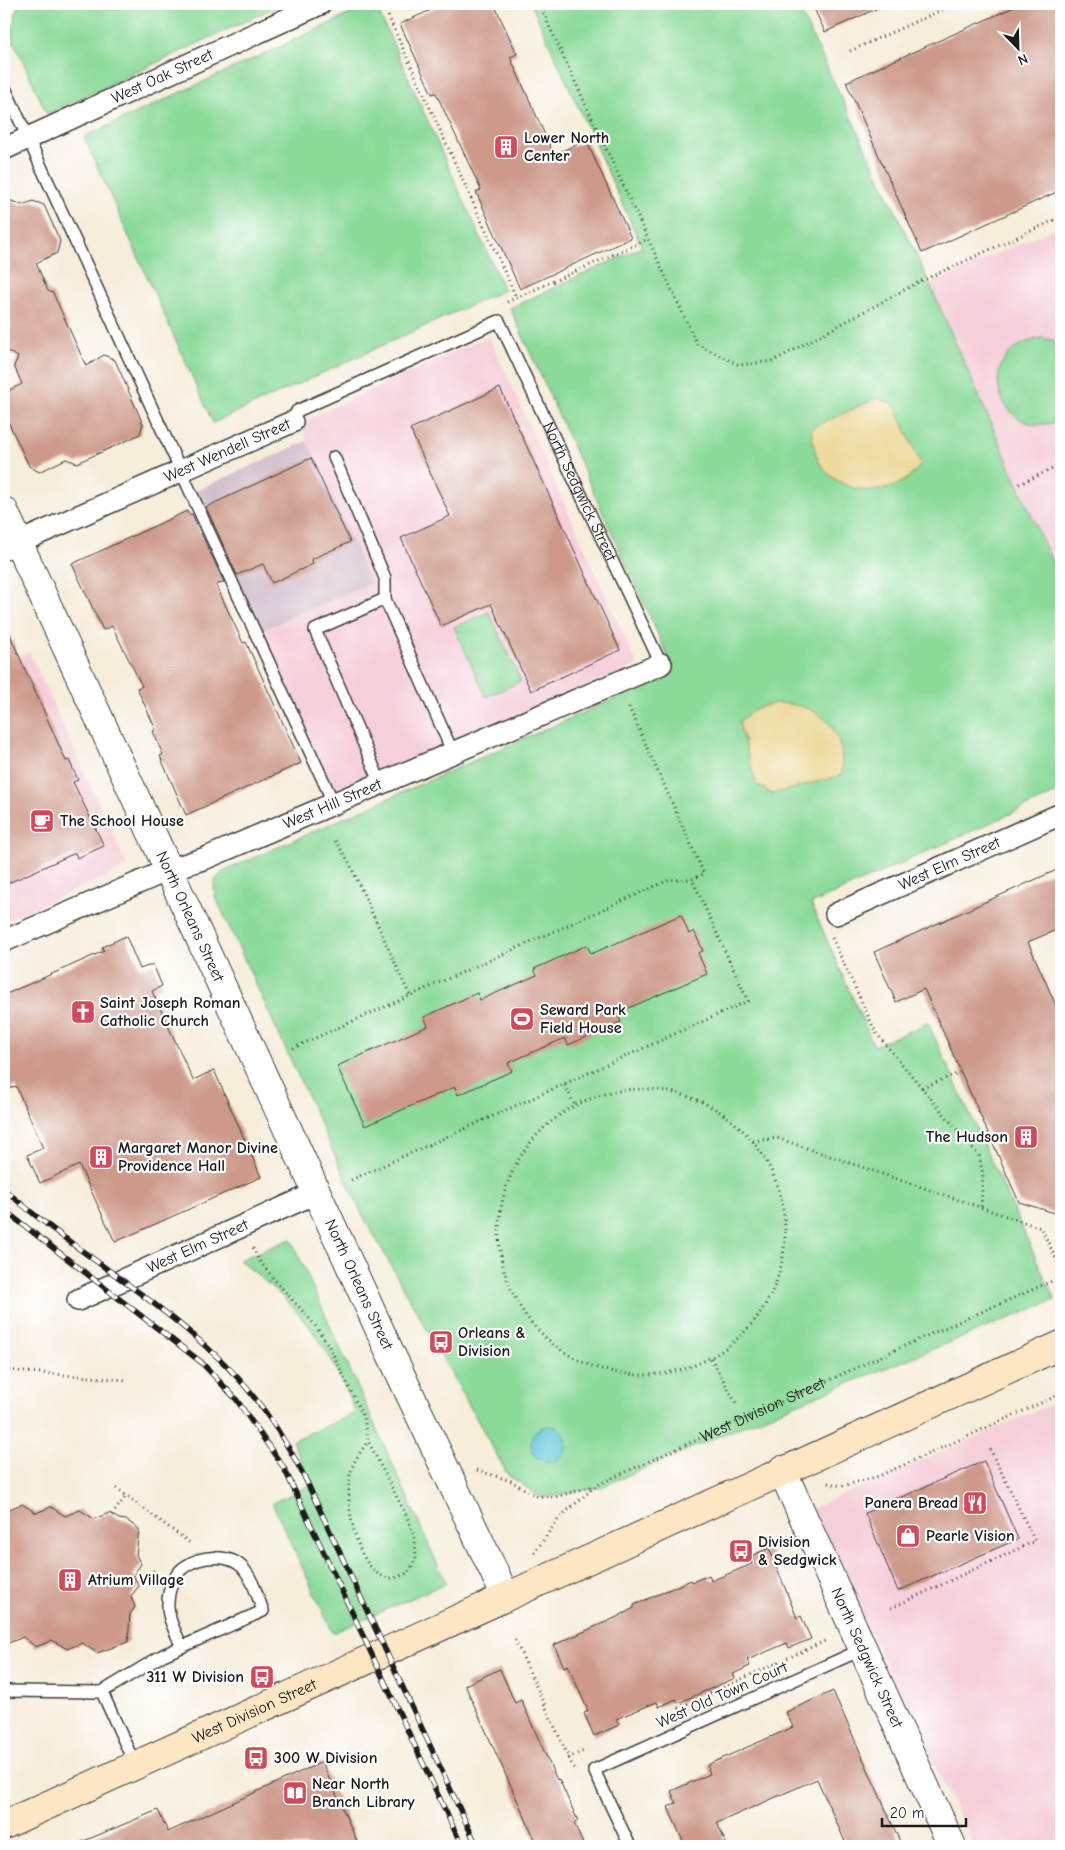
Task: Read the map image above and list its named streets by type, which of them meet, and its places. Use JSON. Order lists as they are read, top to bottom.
{
  "streets": {
    "main road": ["West Division Street"],
    "street": [
      "West Oak Street",
      "West Wendell Street",
      "North Sedgwick Street",
      "West Hill Street",
      "West Elm Street",
      "North Orleans Street"
    ],
    "lane": ["West Old Town Court"]
  },
  "crossings": [
    ["West Wendell Street", "North Sedgwick Street"],
    ["West Wendell Street", "North Orleans Street"],
    ["North Sedgwick Street", "West Hill Street"],
    ["North Sedgwick Street", "West Division Street"],
    ["North Sedgwick Street", "West Old Town Court"],
    ["West Hill Street", "North Orleans Street"],
    ["West Elm Street", "North Orleans Street"],
    ["North Orleans Street", "West Division Street"]
  ],
  "places": {
    "building": [
      "Lower North Center",
      "The Hudson",
      "Margaret Manor Divine Providence Hall",
      "Atrium Village"
    ],
    "cafe": ["The School House"],
    "church": ["Saint Joseph Roman Catholic Church"],
    "sports": ["Seward Park Field House"],
    "bus stop": [
      "Orleans & Division",
      "Division & Sedgwick",
      "311 W Division",
      "300 W Division"
    ],
    "restaurant": ["Panera Bread"],
    "shop": ["Pearle Vision"],
    "library": ["Near North Branch Library"]
  },
  "scale_bar": "20 m",
  "north": "bottom right"
}
